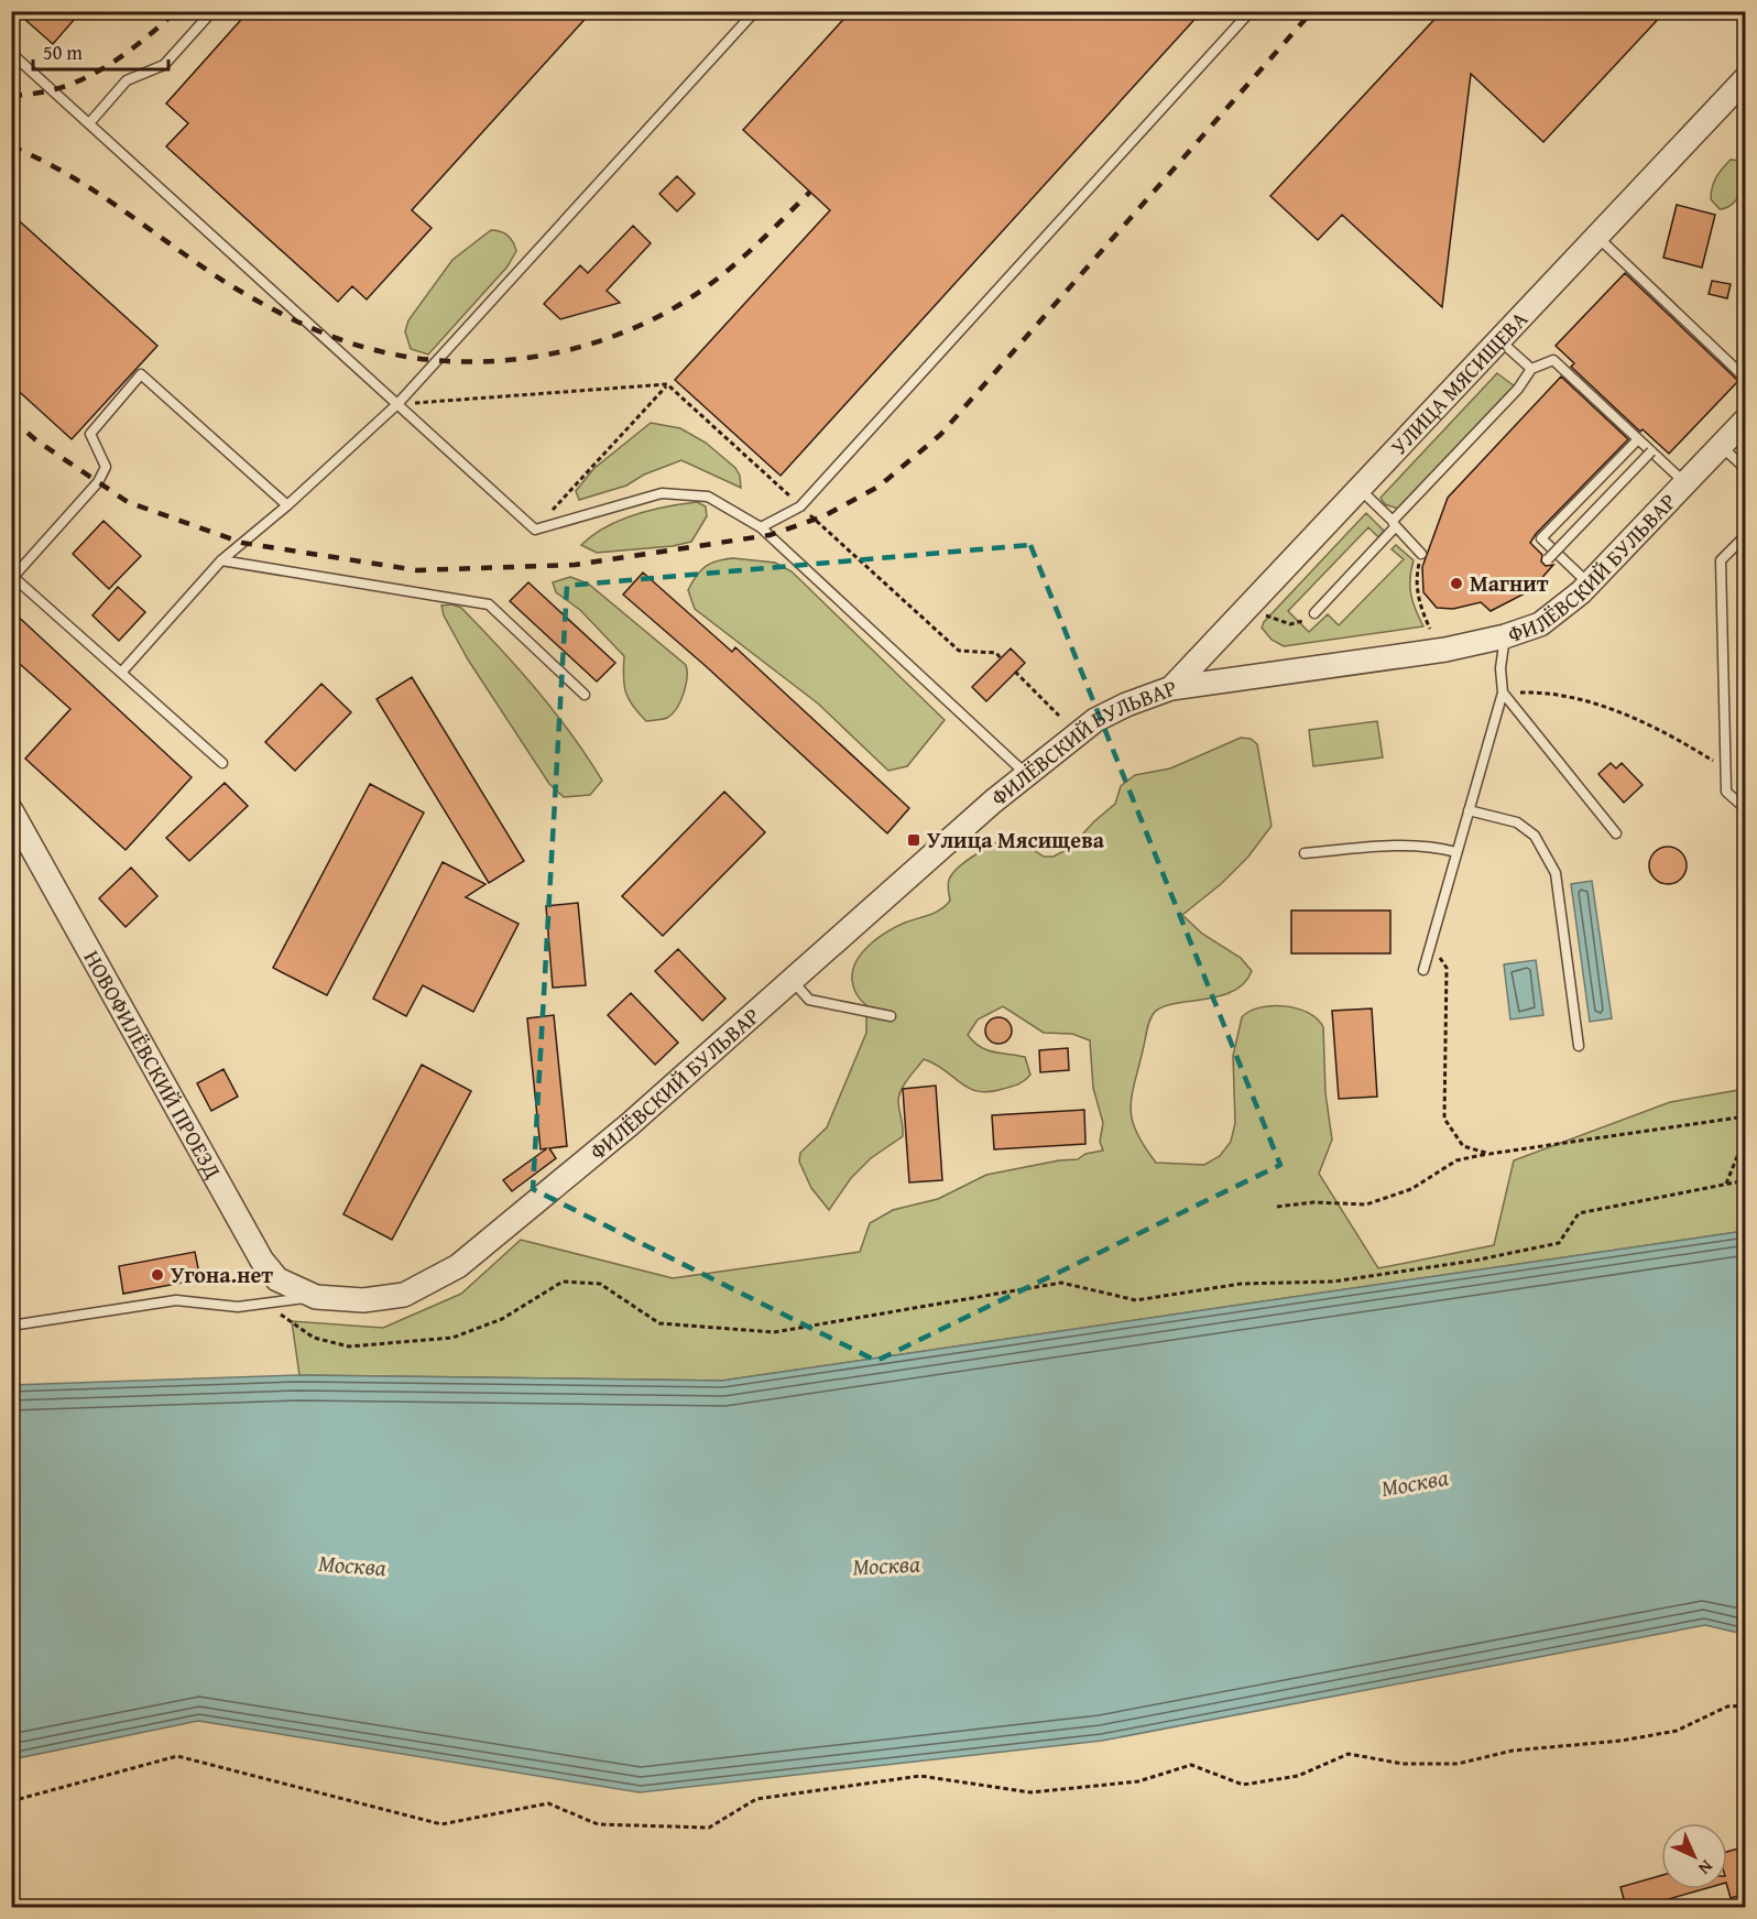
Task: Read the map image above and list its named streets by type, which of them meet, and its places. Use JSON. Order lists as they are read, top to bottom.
{
  "streets": {
    "street": ["УЛИЦА МЯСИЩЕВА", "ФИЛЁВСКИЙ БУЛЬВАР", "НОВОФИЛЁВСКИЙ ПРОЕЗД"]
  },
  "crossings": [
    ["УЛИЦА МЯСИЩЕВА", "ФИЛЁВСКИЙ БУЛЬВАР"],
    ["ФИЛЁВСКИЙ БУЛЬВАР", "НОВОФИЛЁВСКИЙ ПРОЕЗД"]
  ],
  "water": ["Москва"],
  "places": {
    "other": ["Магнит", "Угона.нет"],
    "transit": ["Улица Мясищева"]
  },
  "scale_bar": "50 m",
  "north": "bottom right"
}
